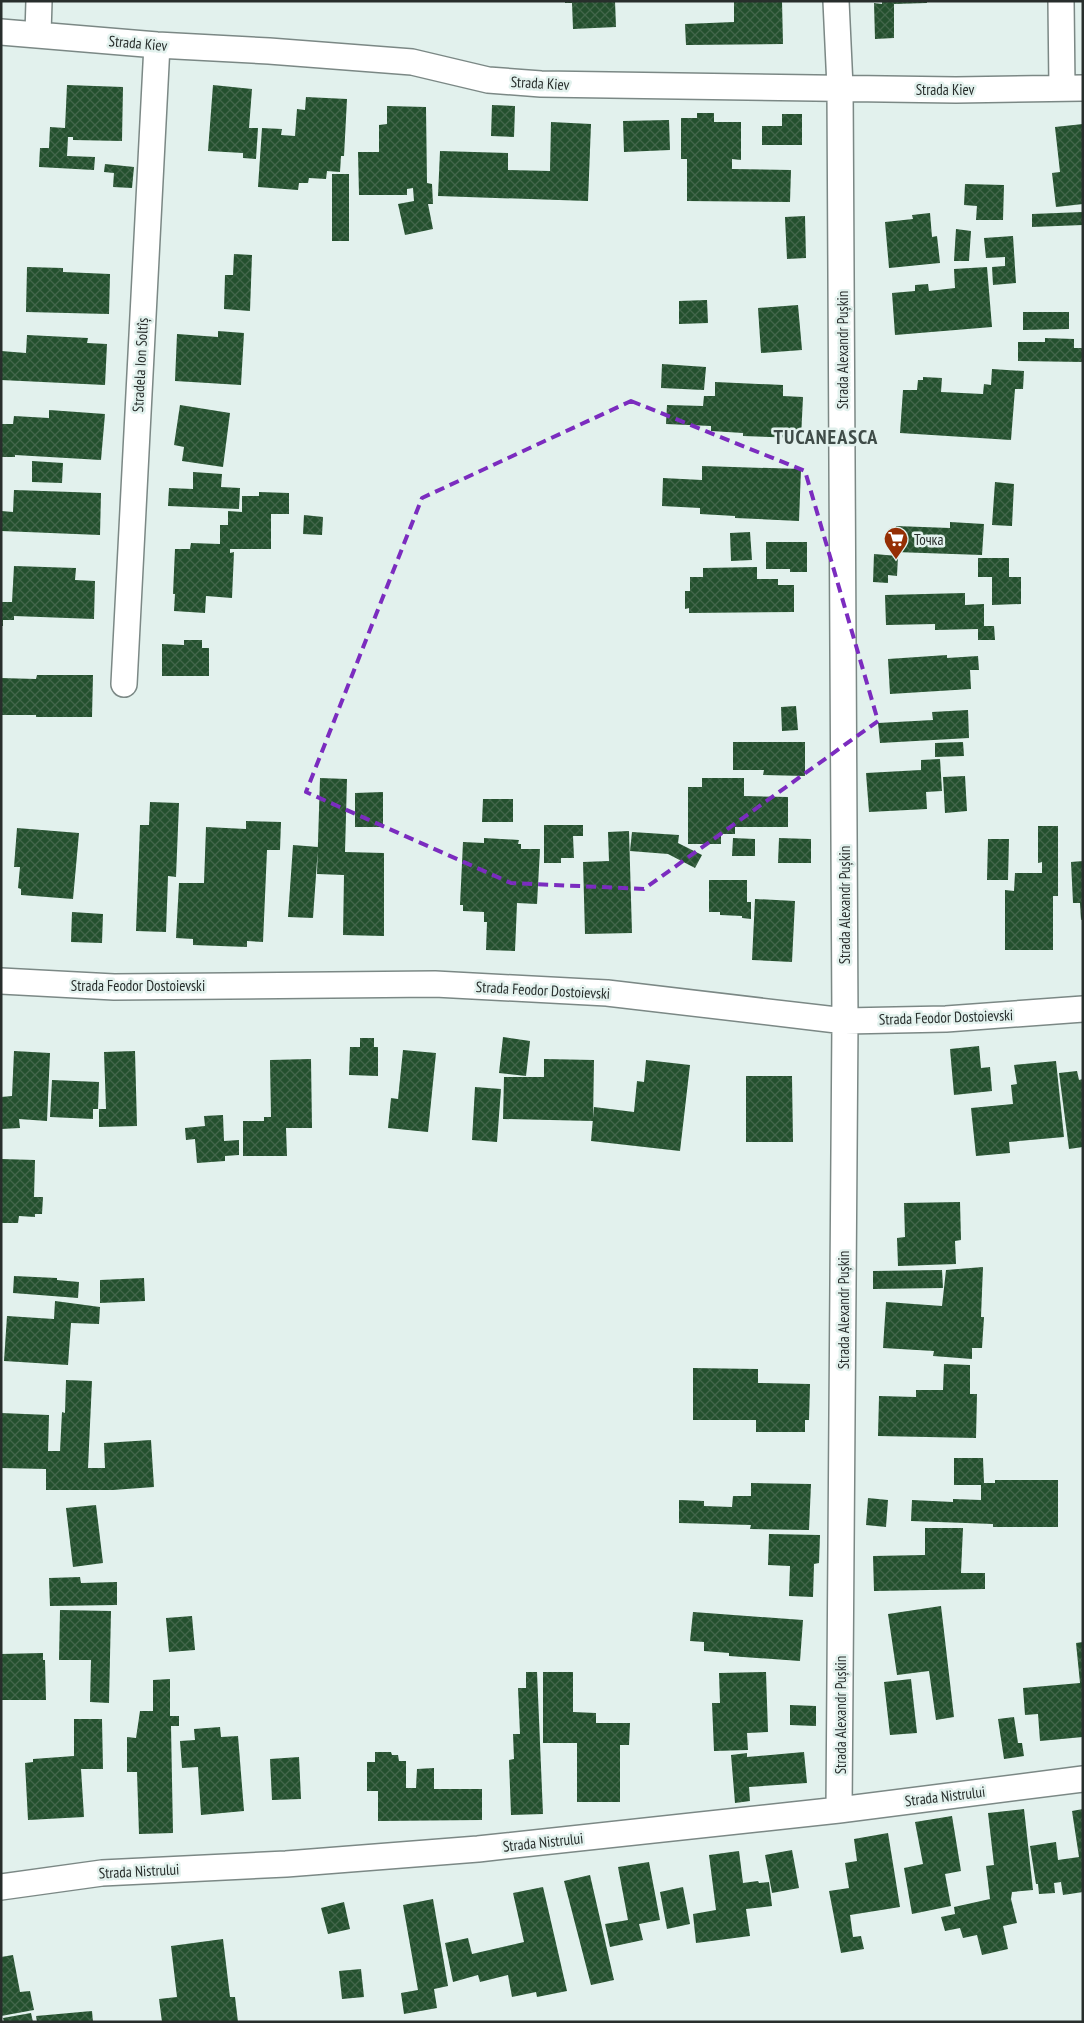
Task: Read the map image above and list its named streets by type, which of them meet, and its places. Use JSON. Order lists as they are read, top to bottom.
{
  "streets": {
    "street": [
      "Strada Kiev",
      "Strada Alexandr Pușkin",
      "Stradela Ion Soltîș",
      "Strada Feodor Dostoievski",
      "Strada Nistrului"
    ]
  },
  "crossings": [
    ["Strada Kiev", "Strada Alexandr Pușkin"],
    ["Strada Kiev", "Stradela Ion Soltîș"],
    ["Strada Alexandr Pușkin", "Strada Feodor Dostoievski"],
    ["Strada Alexandr Pușkin", "Strada Nistrului"]
  ],
  "districts": ["TUCANEASCA"],
  "places": {
    "supermarket": ["Точка"]
  }
}
